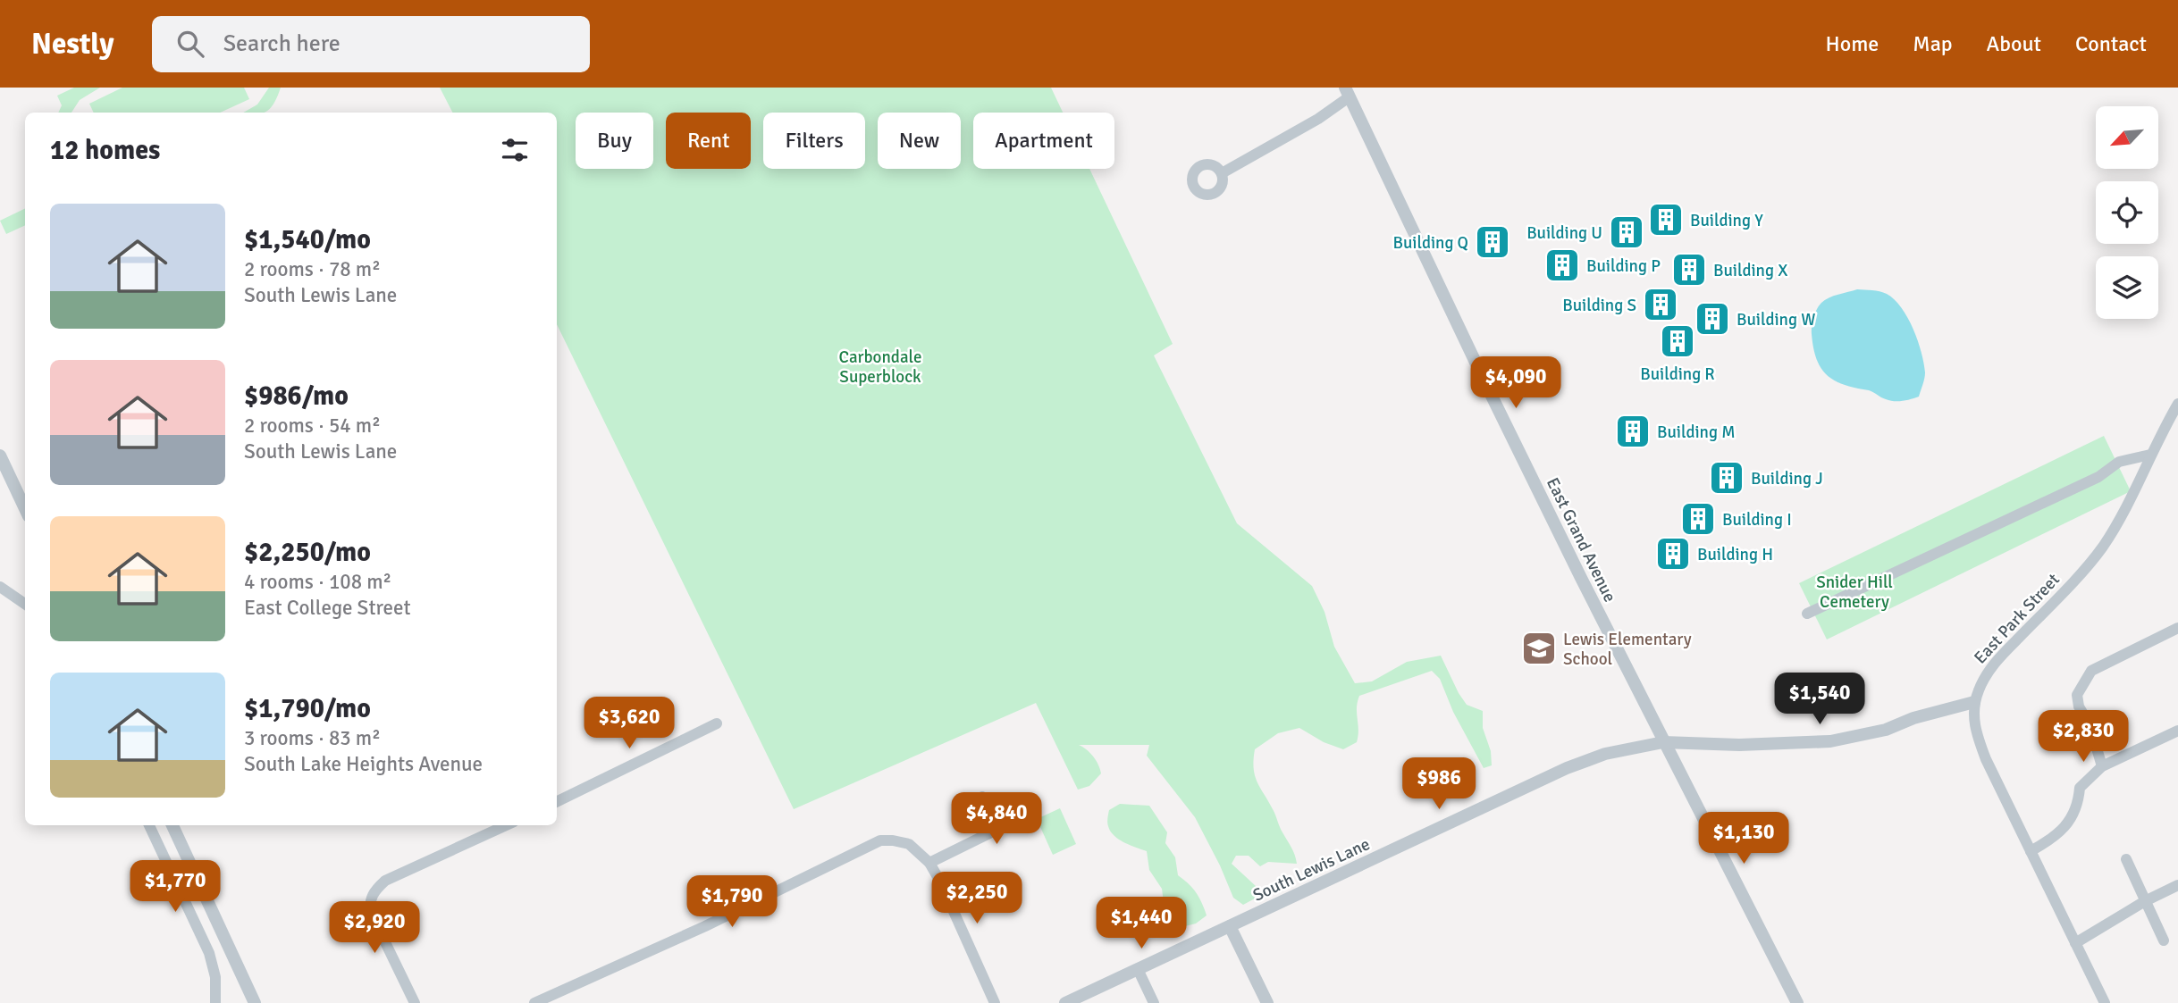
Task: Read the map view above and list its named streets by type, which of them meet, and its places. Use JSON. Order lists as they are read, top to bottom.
{
  "streets": {
    "street": ["East Grand Avenue", "East Park Street", "South Lewis Lane"]
  },
  "crossings": [
    ["East Grand Avenue", "South Lewis Lane"],
    ["East Park Street", "South Lewis Lane"]
  ],
  "parks": ["Carbondale Superblock", "Snider Hill Cemetery"],
  "places": {
    "building": [
      "Building Y",
      "Building U",
      "Building Q",
      "Building P",
      "Building X",
      "Building S",
      "Building W",
      "Building R",
      "Building M",
      "Building J",
      "Building I",
      "Building H"
    ],
    "school or university": ["Lewis Elementary School"]
  },
  "north": "bottom left",
  "page": {
    "header": "Nestly",
    "search": "Search here",
    "nav": [
      "Home",
      "Map",
      "About",
      "Contact"
    ],
    "chip": [
      "Buy",
      "Rent",
      "Filters",
      "New",
      "Apartment"
    ],
    "heading": "12 homes",
    "list": [
      {
        "name": "$1,540/mo",
        "note": "2 rooms · 78 m² · South Lewis Lane"
      },
      {
        "name": "$986/mo",
        "note": "2 rooms · 54 m² · South Lewis Lane"
      },
      {
        "name": "$2,250/mo",
        "note": "4 rooms · 108 m² · East College Street"
      },
      {
        "name": "$1,790/mo",
        "note": "3 rooms · 83 m² · South Lake Heights Avenue"
      }
    ],
    "price": [
      "$4,090",
      "$1,540",
      "$3,620",
      "$2,830",
      "$986",
      "$4,840",
      "$1,130",
      "$1,770",
      "$2,250",
      "$1,790",
      "$1,440",
      "$2,920"
    ]
  }
}
